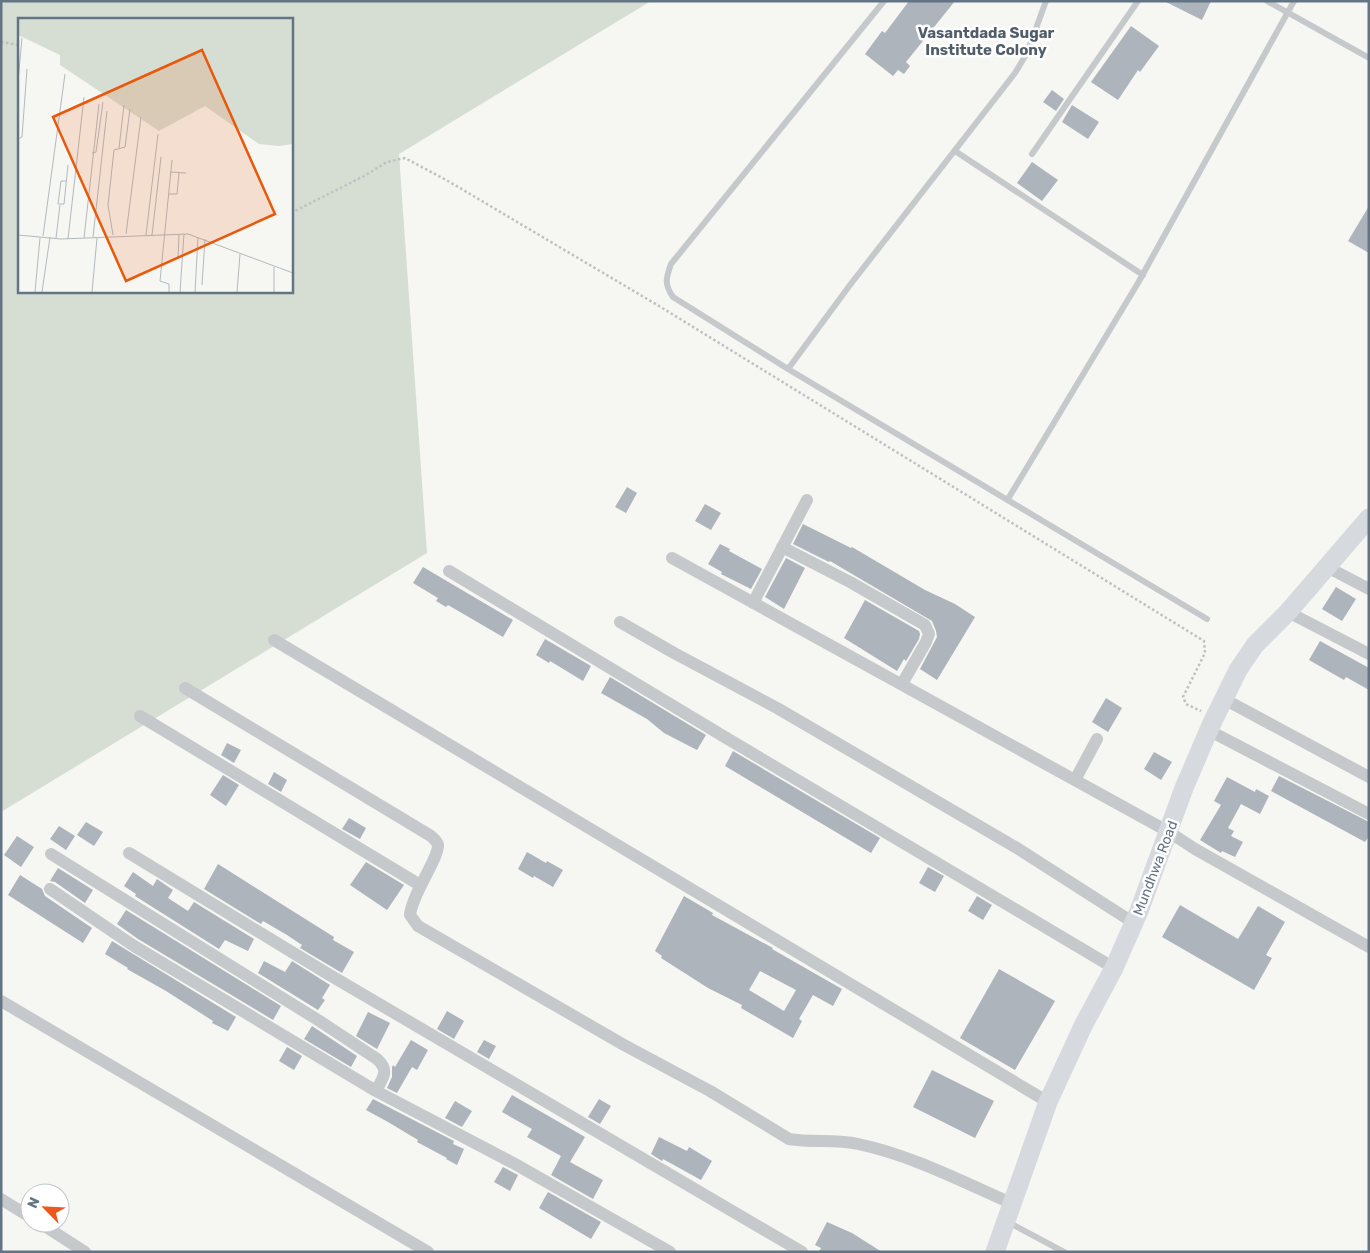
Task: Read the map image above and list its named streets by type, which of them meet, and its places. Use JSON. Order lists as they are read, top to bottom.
{
  "streets": {
    "main road": ["Mundhwa Road"]
  },
  "districts": ["Vasantdada Sugar Institute Colony"],
  "north": "top left"
}
